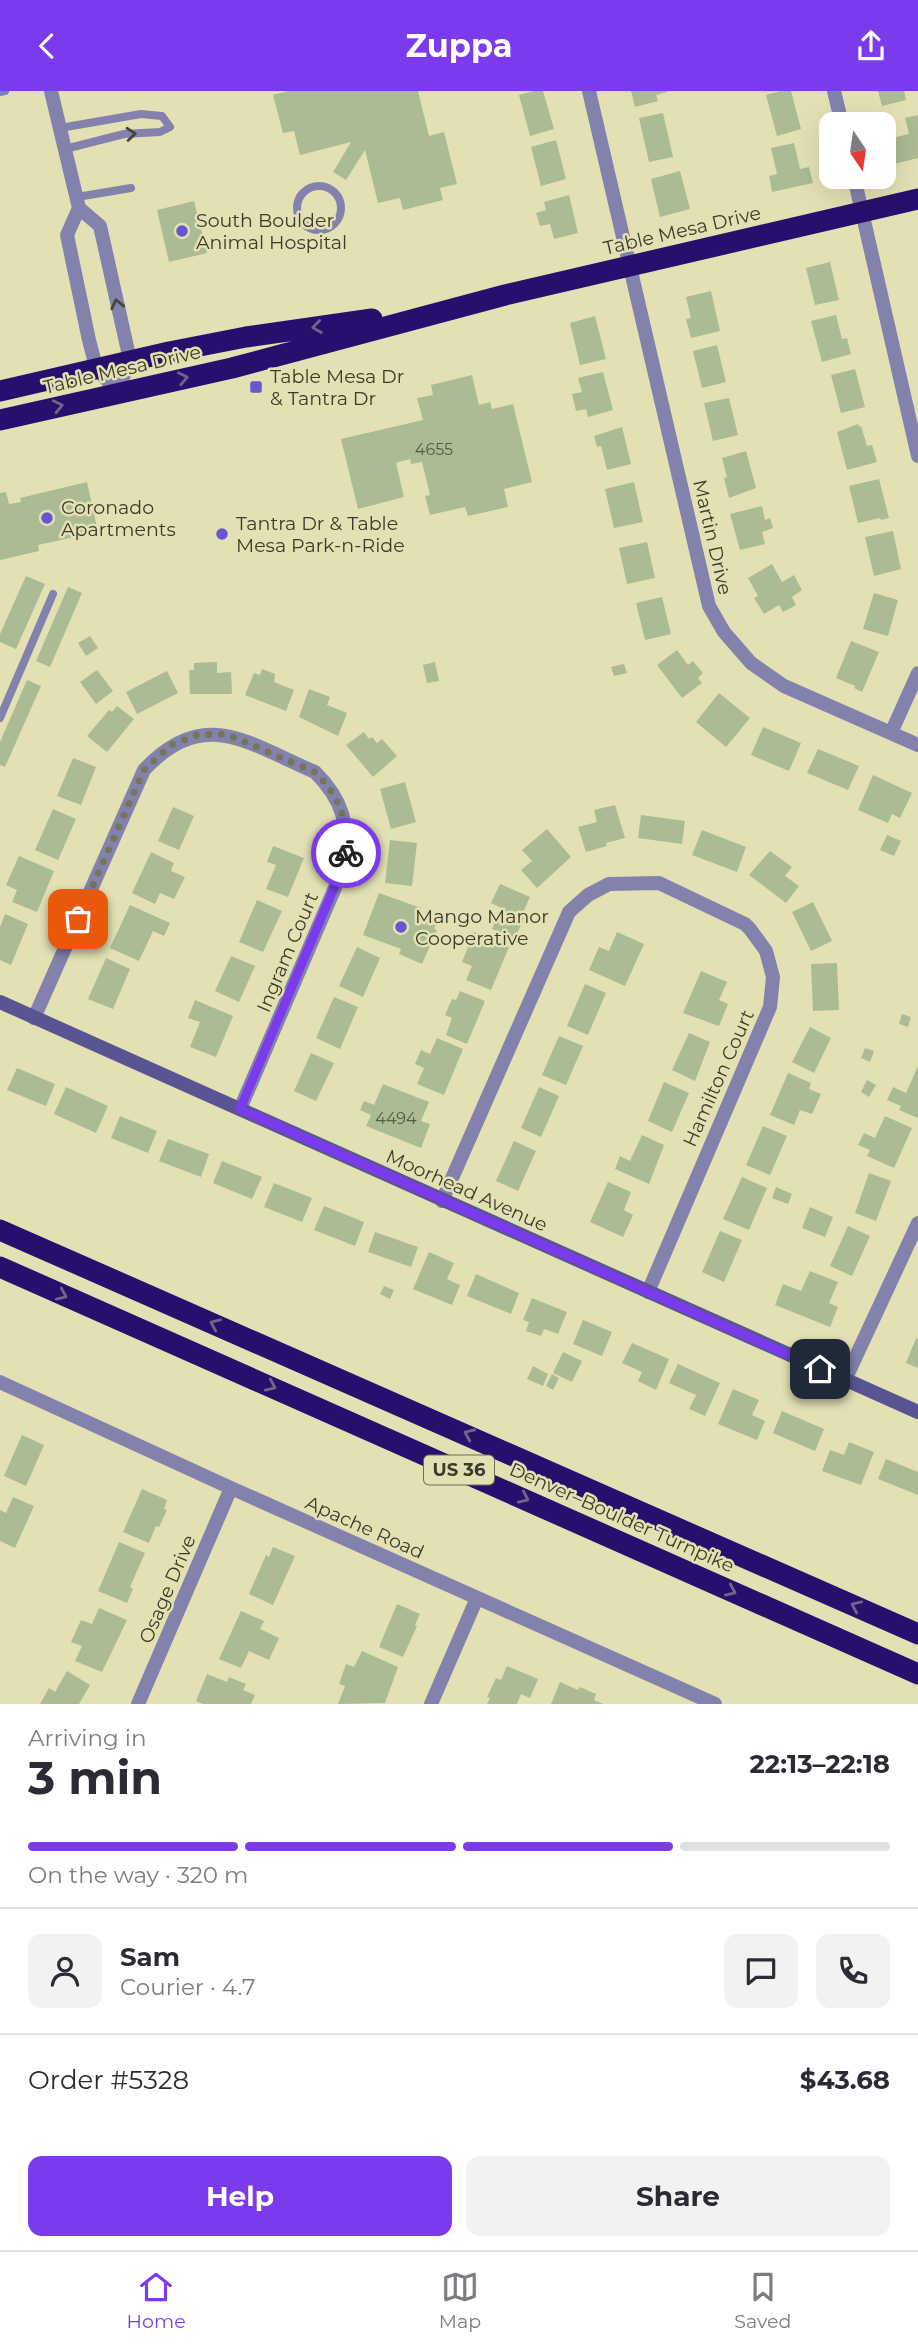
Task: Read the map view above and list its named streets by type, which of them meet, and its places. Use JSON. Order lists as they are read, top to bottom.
{
  "streets": {
    "highway": ["Table Mesa Drive", "US 36", "Denver–Boulder Turnpike"],
    "street": [
      "Martin Drive",
      "Ingram Court",
      "Hamilton Court",
      "Moorhead Avenue",
      "Apache Road",
      "Osage Drive"
    ]
  },
  "crossings": [
    ["Table Mesa Drive", "Martin Drive"],
    ["Ingram Court", "Moorhead Avenue"],
    ["Hamilton Court", "Moorhead Avenue"],
    ["Apache Road", "Osage Drive"]
  ],
  "places": {
    "other": [
      "South Boulder Animal Hospital",
      "Coronado Apartments",
      "Tantra Dr & Table Mesa Park-n-Ride",
      "Mango Manor Cooperative"
    ],
    "transit": ["Table Mesa Dr & Tantra Dr"]
  },
  "house_numbers": ["4655", "4494"],
  "north": "bottom",
  "page": {
    "header": "Zuppa",
    "heading": ["3 min", "Arriving in", "22:13–22:18"],
    "panel": [
      "Sam",
      "Courier · 4.7",
      "Order #5328",
      "$43.68"
    ],
    "bar": "On the way · 320 m",
    "buttons": ["Help", "Share"],
    "tabs": ["Home", "Map", "Saved"]
  }
}
